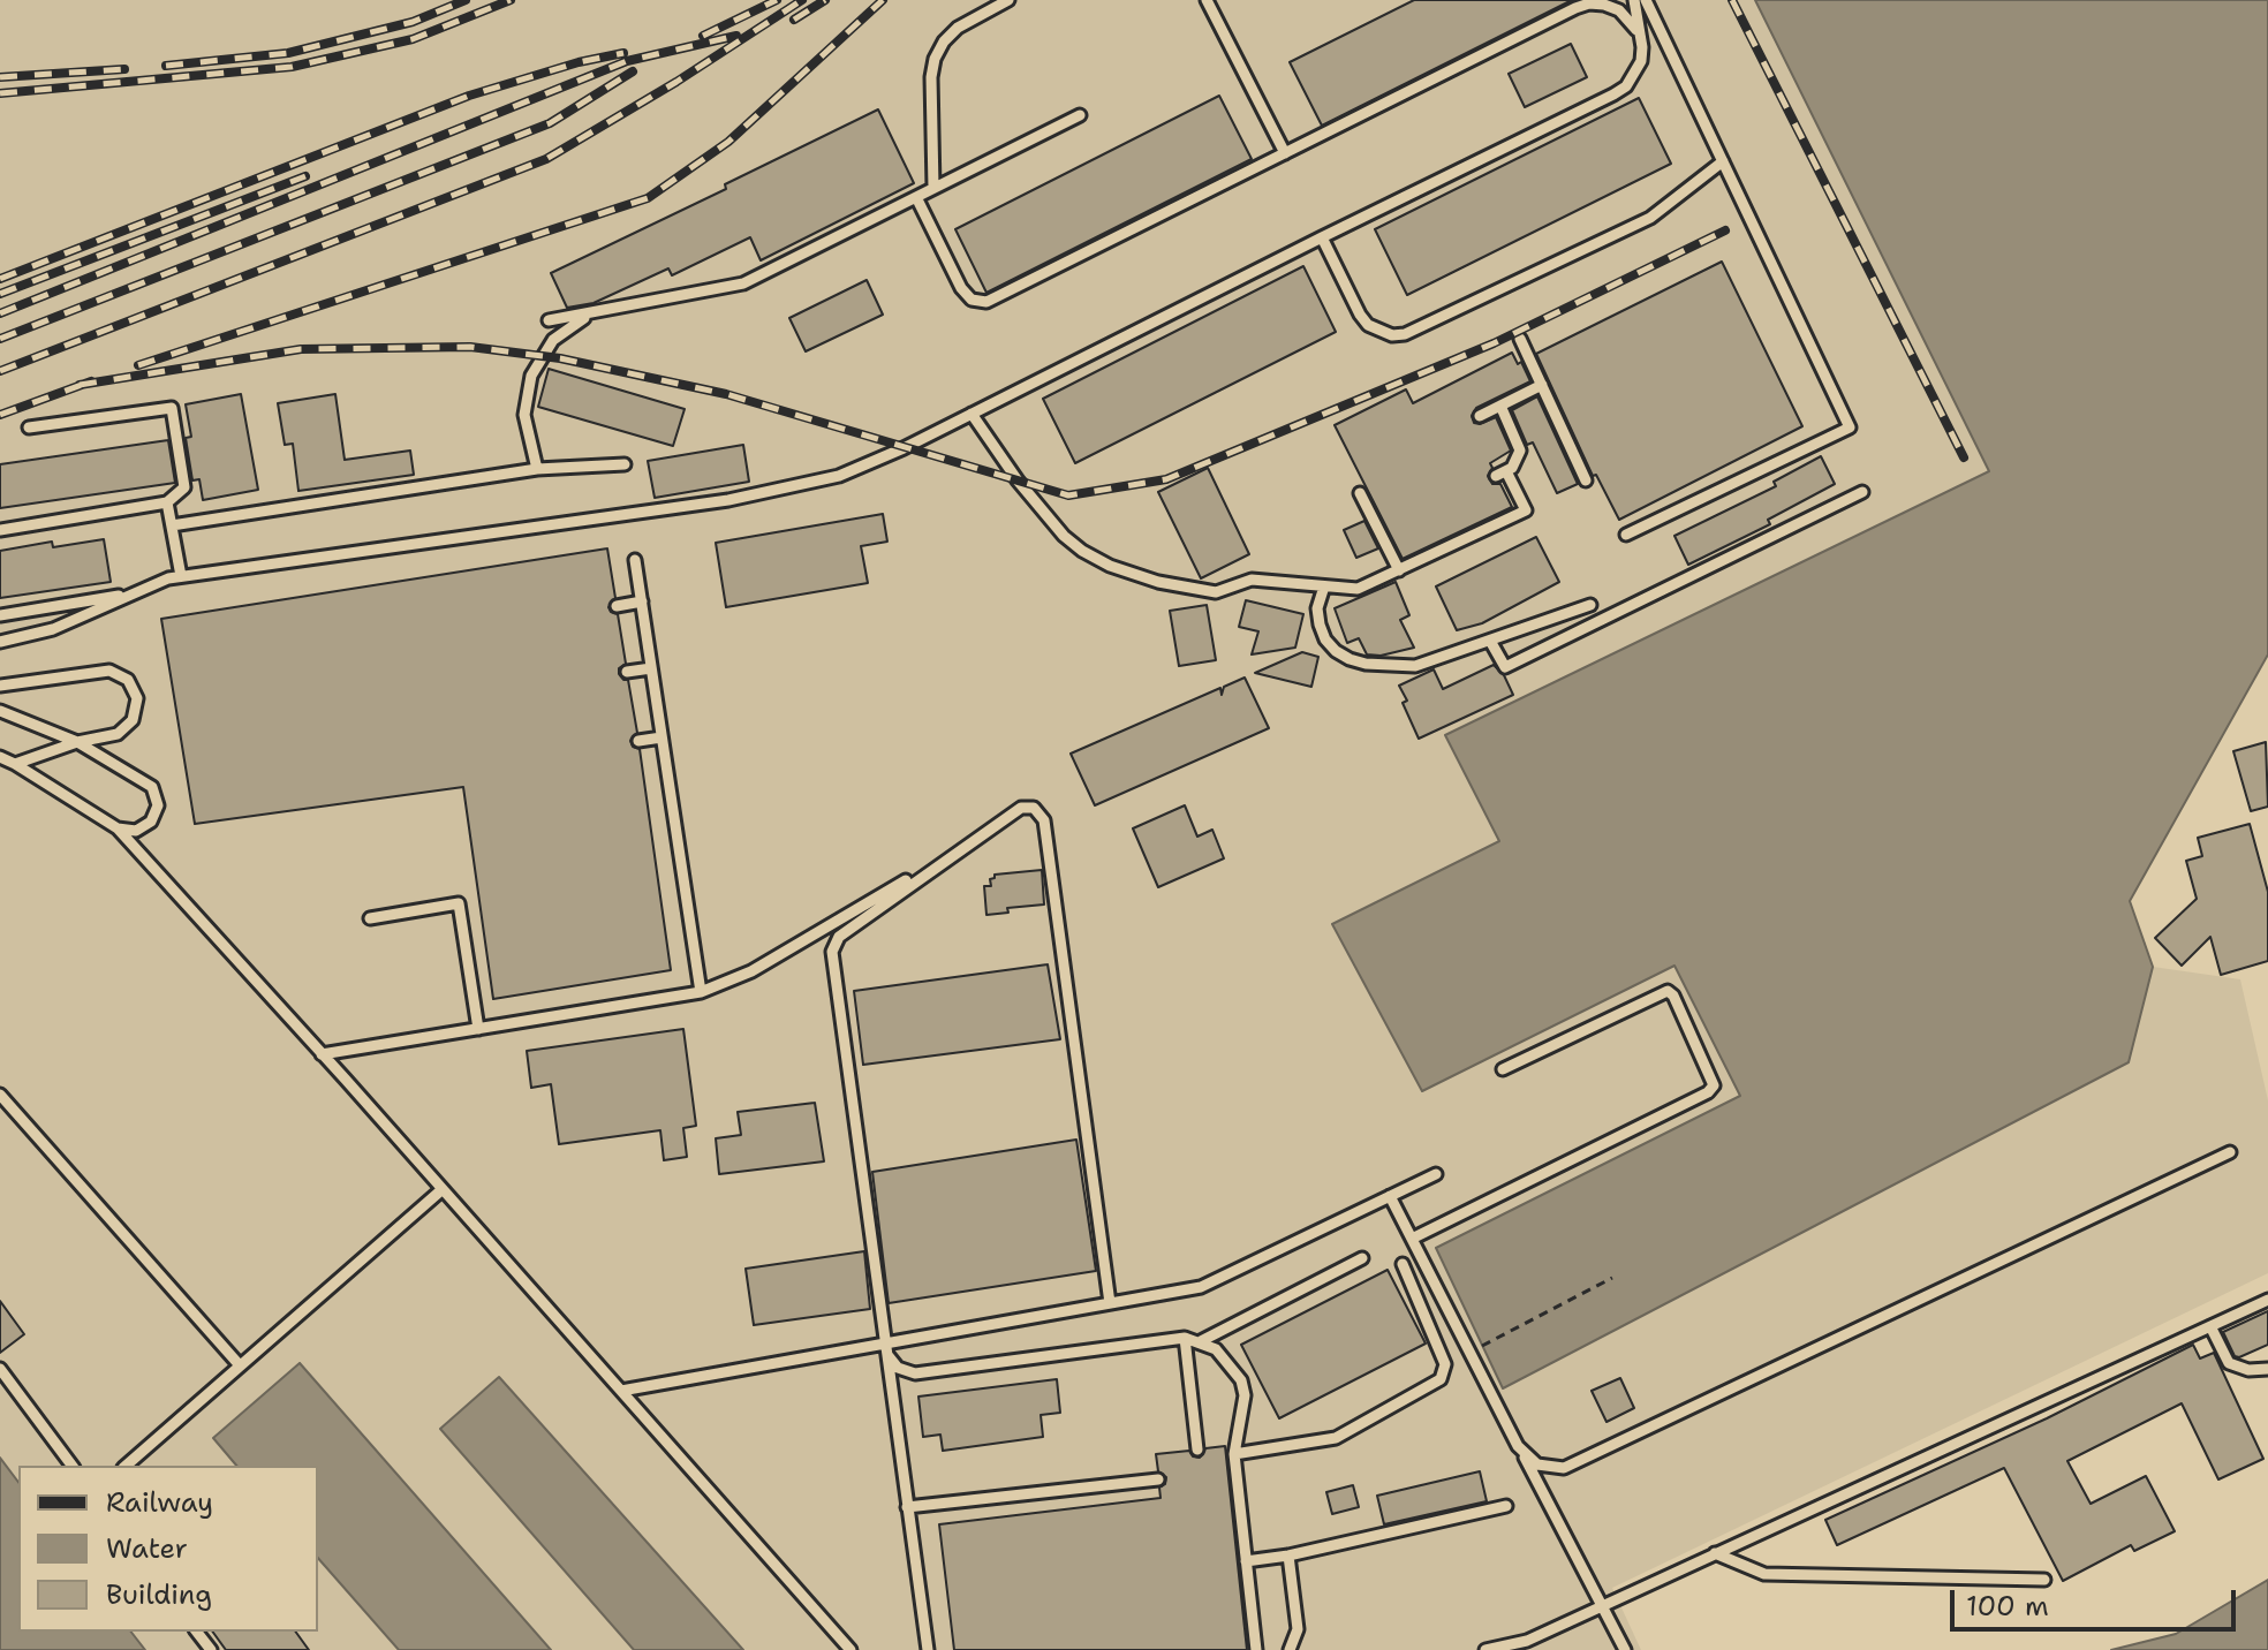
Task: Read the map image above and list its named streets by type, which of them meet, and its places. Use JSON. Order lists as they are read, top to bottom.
{
  "legend": ["Railway", "Water", "Building"],
  "scale_bar": "100 m"
}
